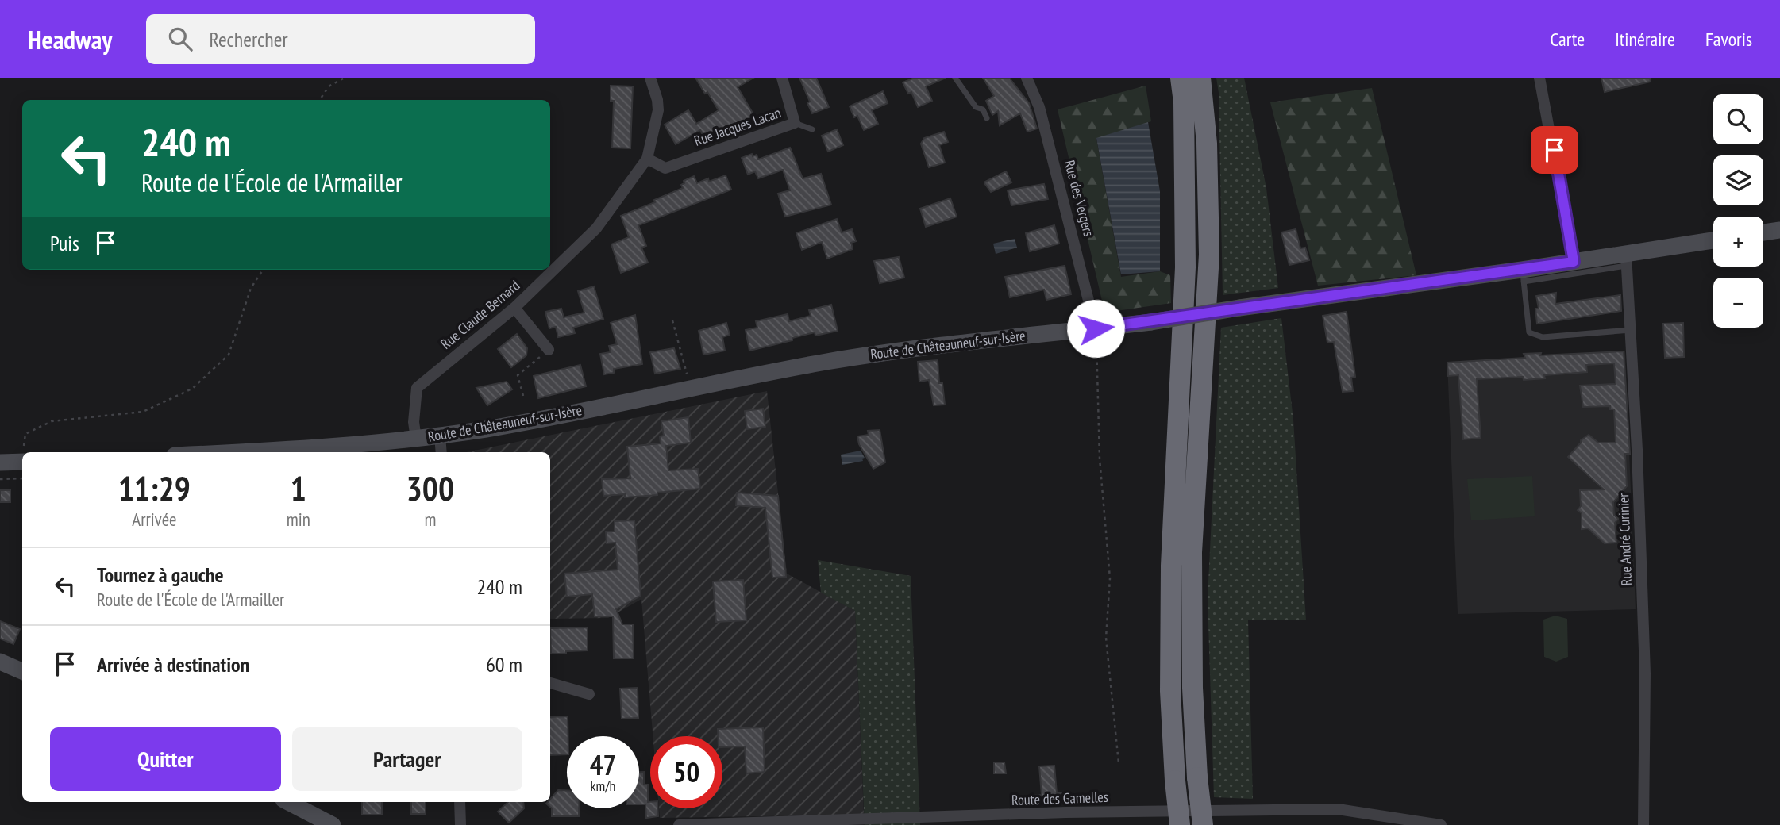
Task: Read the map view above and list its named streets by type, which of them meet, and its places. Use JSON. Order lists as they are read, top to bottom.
{
  "streets": {
    "main road": ["Route de Châteauneuf-sur-Isère"],
    "street": [
      "Rue Jacques Lacan",
      "Rue des Vergers",
      "Rue Claude Bernard",
      "Rue André Curinier",
      "Route des Gamelles"
    ]
  },
  "crossings": [
    ["Rue Jacques Lacan", "Rue Claude Bernard"],
    ["Rue des Vergers", "Route de Châteauneuf-sur-Isère"],
    ["Rue Claude Bernard", "Route de Châteauneuf-sur-Isère"],
    ["Route de Châteauneuf-sur-Isère", "Rue André Curinier"]
  ],
  "page": {
    "header": "Headway",
    "search": "Rechercher",
    "nav": ["Carte", "Itinéraire", "Favoris"],
    "map_buttons": ["+", "−"],
    "turn": ["240 m", "Route de l'École de l'Armailler"],
    "then": "Puis",
    "eta": [
      "11:29",
      "Arrivée",
      "1",
      "min",
      "300",
      "m"
    ],
    "list": [
      {
        "name": "Tournez à gauche",
        "note": "Route de l'École de l'Armailler",
        "value": "240 m"
      },
      {
        "name": "Arrivée à destination",
        "value": "60 m"
      }
    ],
    "buttons": ["Quitter", "Partager"],
    "speed": "47 km/h",
    "limit": "50"
  }
}
